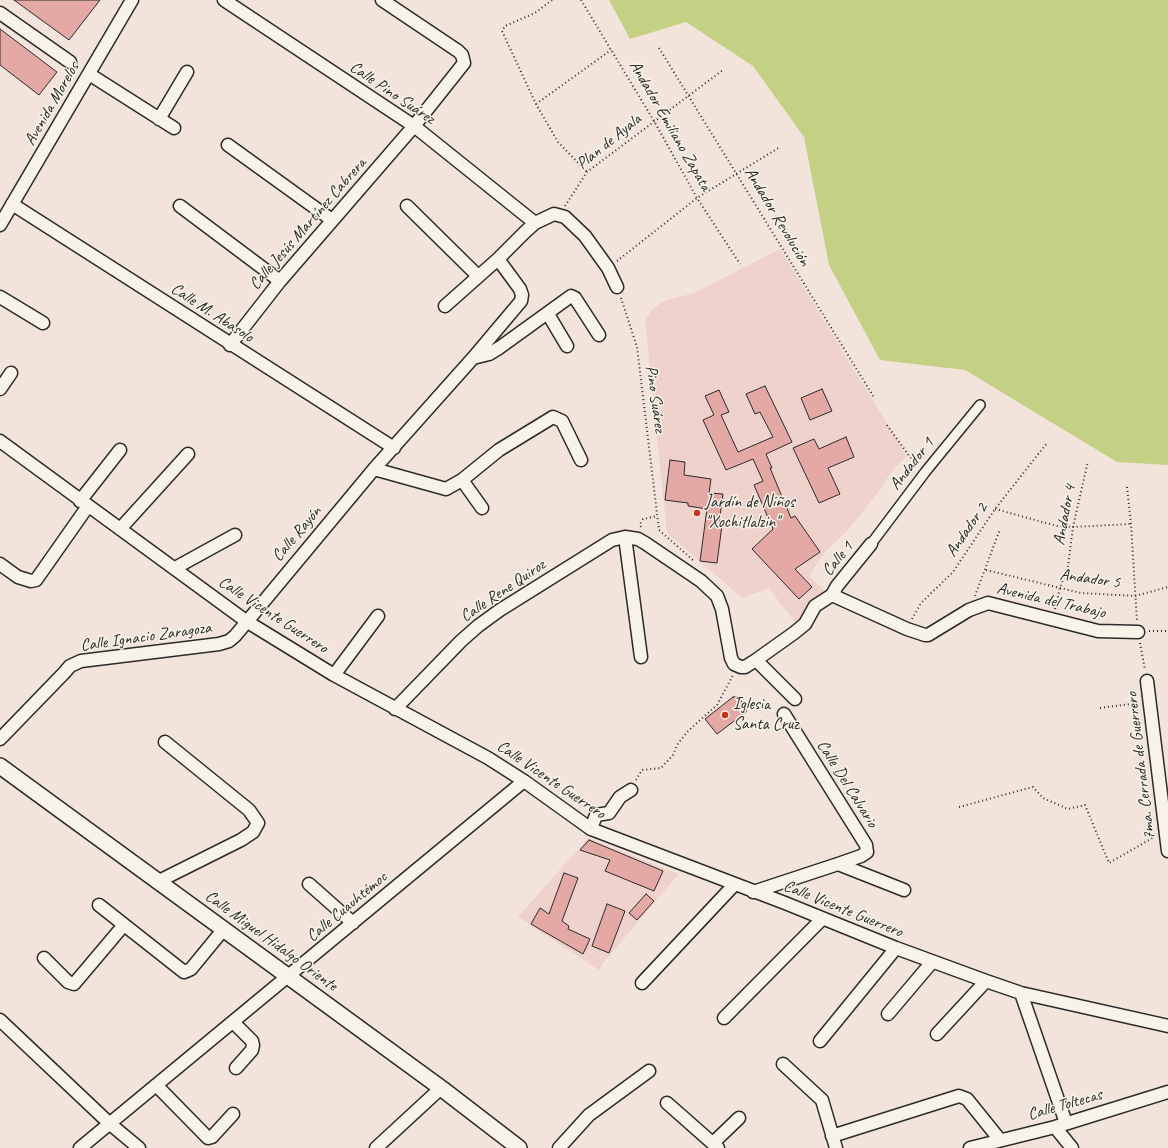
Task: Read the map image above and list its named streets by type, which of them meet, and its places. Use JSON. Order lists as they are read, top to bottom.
{
  "streets": {
    "street": [
      "Calle Pino Suárez",
      "Avenida Morelos",
      "Calle Jesús Martínez Cabrera",
      "Calle M. Abasolo",
      "Andador 1",
      "Calle Rayón",
      "Calle 1",
      "Calle Rene Quiroz",
      "Avenida del Trabajo",
      "Calle Vicente Guerrero",
      "Calle Ignacio Zaragoza",
      "7ma. Cerrada de Guerrero",
      "Calle Del Calvario",
      "Calle Cuauhtémoc",
      "Calle Miguel Hidalgo Oriente",
      "Calle Toltecas"
    ],
    "path": [
      "Andador Emiliano Zapata",
      "Plan de Ayala",
      "Andador Revolución",
      "Pino Suárez",
      "Andador 4",
      "Andador 2",
      "Andador 5"
    ]
  },
  "crossings": [
    ["Calle Pino Suárez", "Calle Jesús Martínez Cabrera"],
    ["Avenida Morelos", "Calle M. Abasolo"],
    ["Andador Emiliano Zapata", "Plan de Ayala"],
    ["Plan de Ayala", "Andador Revolución"],
    ["Calle Jesús Martínez Cabrera", "Calle M. Abasolo"],
    ["Calle M. Abasolo", "Calle Rayón"],
    ["Andador 1", "Calle 1"],
    ["Andador 4", "Andador 5"],
    ["Andador 4", "Avenida del Trabajo"],
    ["Andador 2", "Avenida del Trabajo"],
    ["Calle Rayón", "Calle Vicente Guerrero"],
    ["Calle Rayón", "Calle Ignacio Zaragoza"],
    ["Calle 1", "Avenida del Trabajo"],
    ["Andador 5", "7ma. Cerrada de Guerrero"],
    ["Calle Rene Quiroz", "Calle Vicente Guerrero"],
    ["Avenida del Trabajo", "7ma. Cerrada de Guerrero"],
    ["Calle Vicente Guerrero", "Calle Ignacio Zaragoza"],
    ["Calle Vicente Guerrero", "Calle Del Calvario"],
    ["Calle Vicente Guerrero", "Calle Cuauhtémoc"],
    ["Calle Cuauhtémoc", "Calle Miguel Hidalgo Oriente"]
  ],
  "places": ["Jardín de Niños \"Xochitlalzin\"", "Iglesia Santa Cruz"]
}
